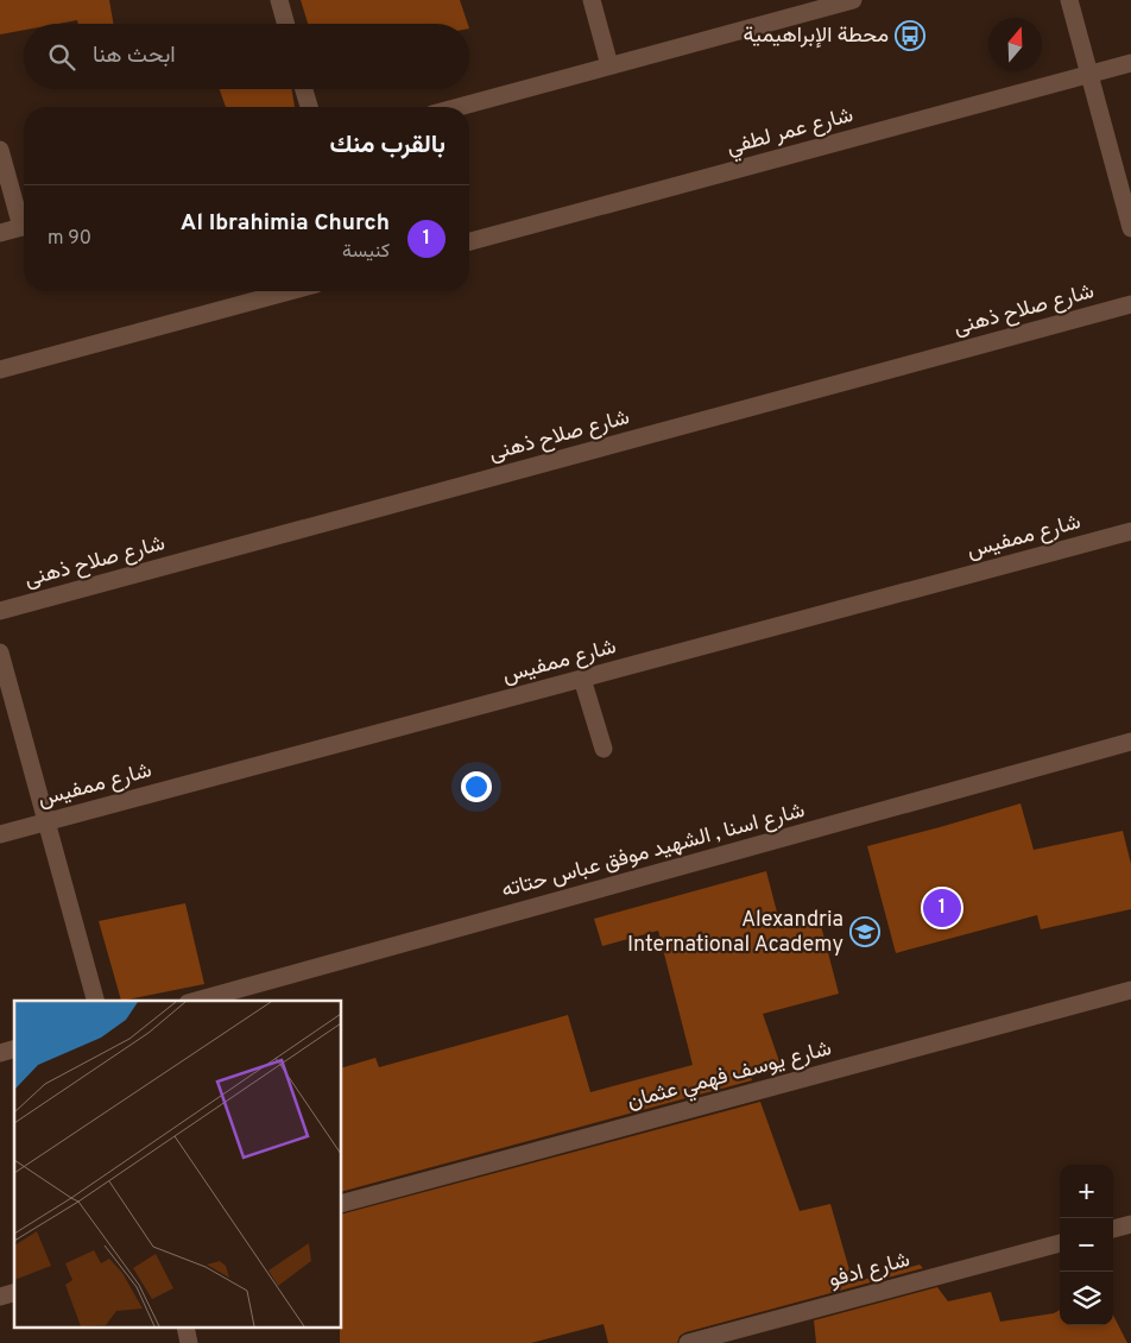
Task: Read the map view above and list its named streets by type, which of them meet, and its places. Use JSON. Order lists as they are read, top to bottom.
{
  "streets": {
    "street": [
      "شارع عمر لطفي",
      "شارع صلاح ذهنى",
      "شارع ممفيس",
      "شارع اسنا , الشهيد موفق عباس حتاته",
      "شارع يوسف فهمي عثمان",
      "شارع ادفو"
    ]
  },
  "places": {
    "bus stop": ["محطة الإبراهيمية"],
    "school or university": ["Alexandria International Academy"]
  },
  "north": "top",
  "page": {
    "search": "ابحث هنا",
    "heading": "بالقرب منك",
    "list": [
      {
        "mark": "1",
        "name": "Al Ibrahimia Church",
        "note": "كنيسة",
        "value": "90 m"
      }
    ],
    "pins": "1",
    "map_buttons": ["+", "−"]
  }
}
